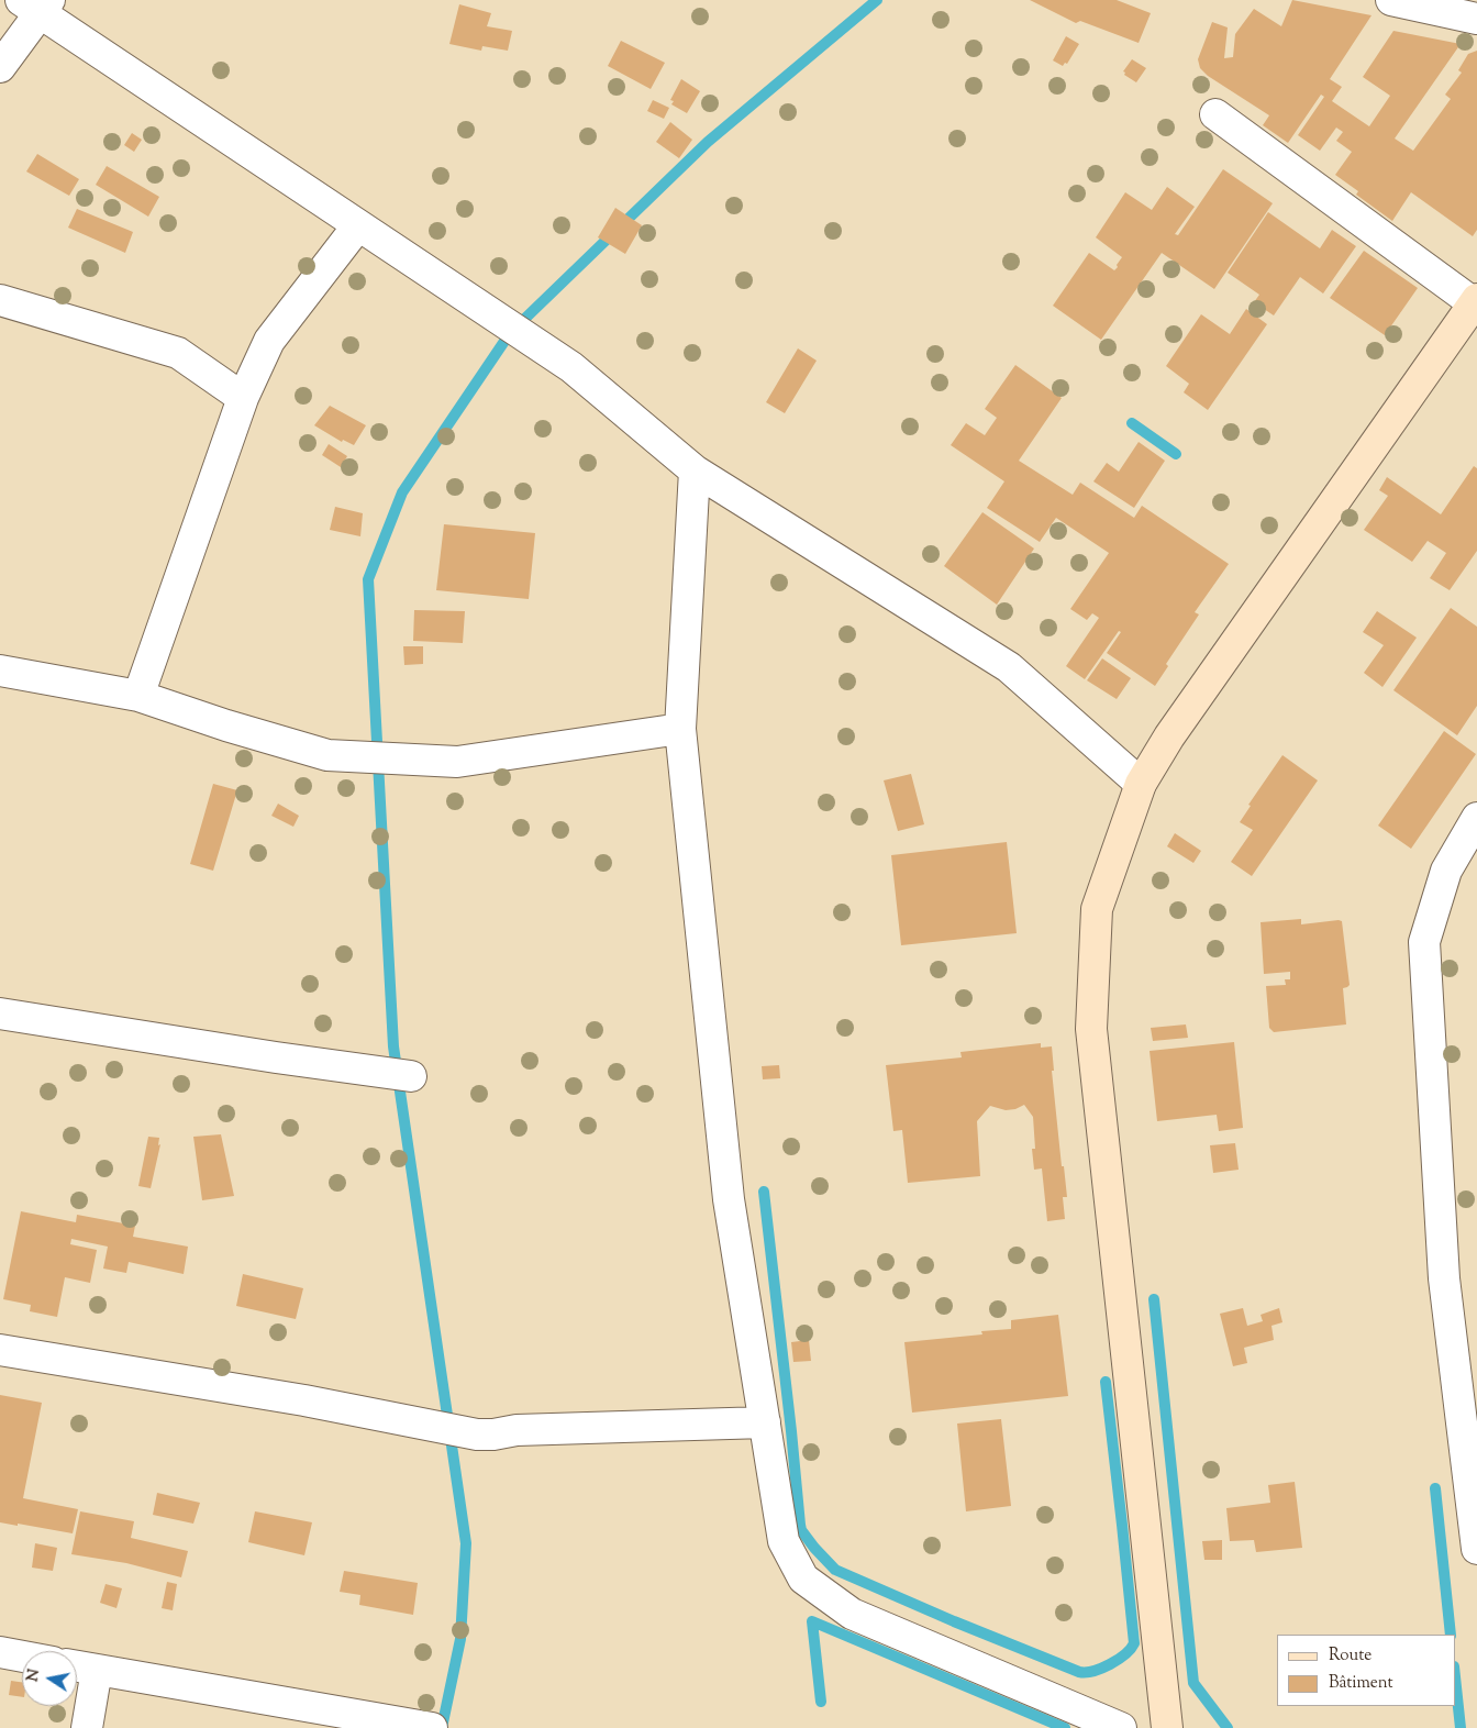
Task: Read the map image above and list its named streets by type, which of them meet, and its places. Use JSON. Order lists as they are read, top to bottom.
{
  "legend": ["Route", "Bâtiment"],
  "north": "left"
}
